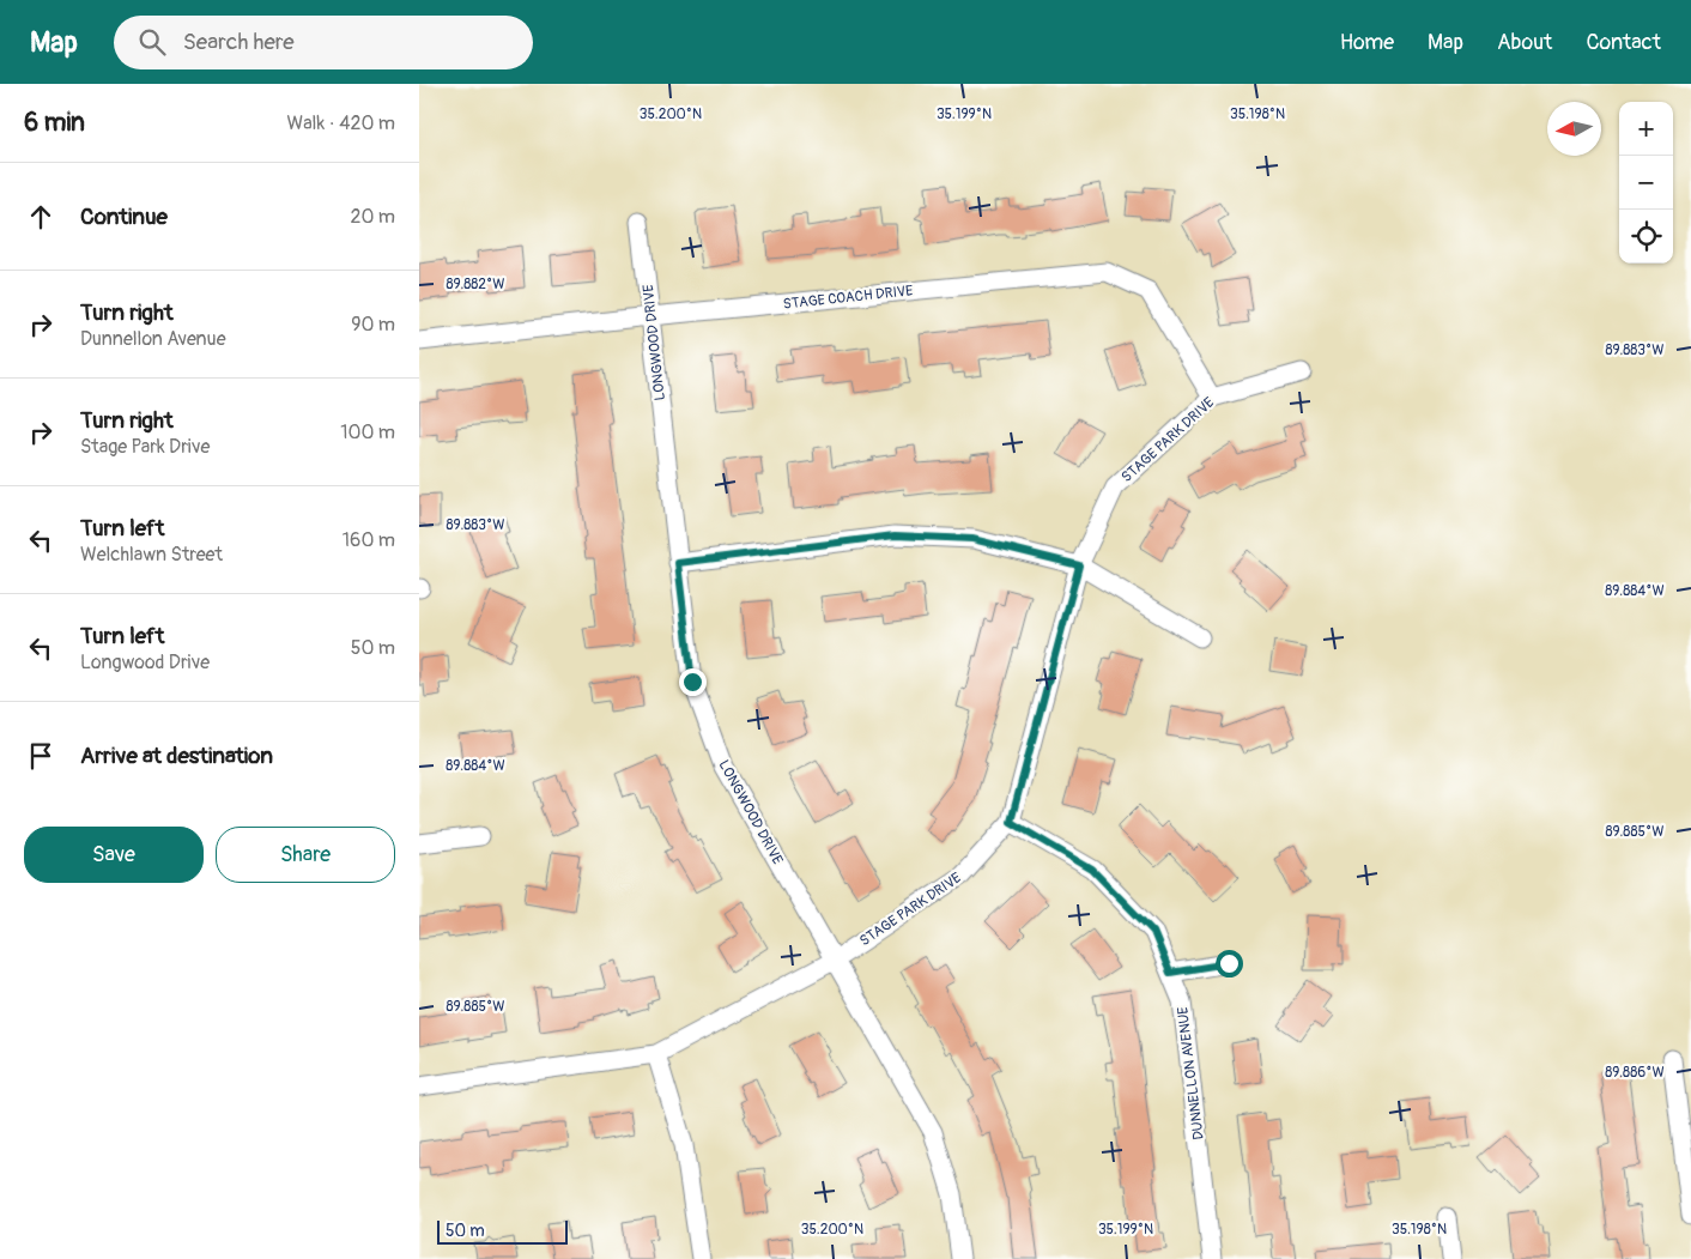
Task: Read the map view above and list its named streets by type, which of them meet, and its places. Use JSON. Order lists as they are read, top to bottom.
{
  "streets": {
    "street": [
      "STAGE COACH DRIVE",
      "LONGWOOD DRIVE",
      "STAGE PARK DRIVE",
      "DUNNELLON AVENUE"
    ]
  },
  "crossings": [
    ["STAGE COACH DRIVE", "LONGWOOD DRIVE"],
    ["STAGE COACH DRIVE", "STAGE PARK DRIVE"],
    ["LONGWOOD DRIVE", "STAGE PARK DRIVE"],
    ["STAGE PARK DRIVE", "DUNNELLON AVENUE"]
  ],
  "scale_bar": "50 m",
  "north": "left",
  "page": {
    "header": "Map",
    "search": "Search here",
    "nav": [
      "Home",
      "Map",
      "About",
      "Contact"
    ],
    "heading": ["6 min", "Walk · 420 m"],
    "map_buttons": ["+", "−"],
    "list": [
      ["Continue", "20 m"],
      ["Turn right", "Dunnellon Avenue", "90 m"],
      ["Turn right", "Stage Park Drive", "100 m"],
      ["Turn left", "Welchlawn Street", "160 m"],
      ["Turn left", "Longwood Drive", "50 m"],
      "Arrive at destination"
    ],
    "buttons": ["Save", "Share"],
    "scale": "50 m"
  },
  "coordinates": [
    "35.200°N",
    "35.199°N",
    "35.198°N",
    "89.882°W",
    "89.883°W",
    "89.884°W",
    "89.885°W",
    "89.886°W"
  ]
}
